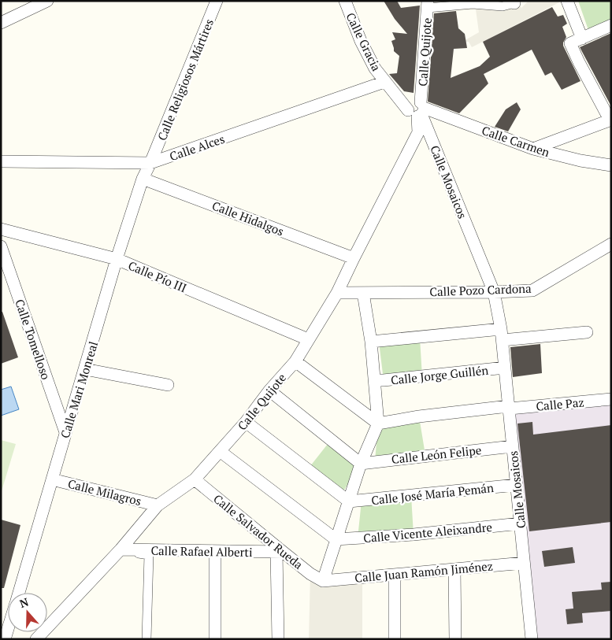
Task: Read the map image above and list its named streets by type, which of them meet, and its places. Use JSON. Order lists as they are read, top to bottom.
{
  "streets": {
    "street": [
      "Calle Gracia",
      "Calle Quijote",
      "Calle Religiosos Mártires",
      "Calle Carmen",
      "Calle Alces",
      "Calle Mosaicos",
      "Calle Hidalgos",
      "Calle Pío III",
      "Calle Pozo Cardona",
      "Calle Tomelloso",
      "Calle Jorge Guillén",
      "Calle Mari Monreal",
      "Calle Paz",
      "Calle León Felipe",
      "Calle Milagros",
      "Calle José María Pemán",
      "Calle Salvador Rueda",
      "Calle Vicente Aleixandre",
      "Calle Rafael Alberti",
      "Calle Juan Ramón Jiménez"
    ]
  },
  "crossings": [
    ["Calle Gracia", "Calle Quijote"],
    ["Calle Gracia", "Calle Carmen"],
    ["Calle Gracia", "Calle Alces"],
    ["Calle Gracia", "Calle Mosaicos"],
    ["Calle Quijote", "Calle Carmen"],
    ["Calle Quijote", "Calle Mosaicos"],
    ["Calle Quijote", "Calle Hidalgos"],
    ["Calle Quijote", "Calle Pío III"],
    ["Calle Quijote", "Calle Pozo Cardona"],
    ["Calle Quijote", "Calle Milagros"],
    ["Calle Quijote", "Calle Salvador Rueda"],
    ["Calle Quijote", "Calle Rafael Alberti"],
    ["Calle Religiosos Mártires", "Calle Alces"],
    ["Calle Religiosos Mártires", "Calle Hidalgos"],
    ["Calle Religiosos Mártires", "Calle Mari Monreal"],
    ["Calle Carmen", "Calle Mosaicos"],
    ["Calle Mosaicos", "Calle Pozo Cardona"],
    ["Calle Mosaicos", "Calle Jorge Guillén"],
    ["Calle Mosaicos", "Calle Paz"],
    ["Calle Mosaicos", "Calle León Felipe"],
    ["Calle Mosaicos", "Calle José María Pemán"],
    ["Calle Mosaicos", "Calle Vicente Aleixandre"],
    ["Calle Mosaicos", "Calle Juan Ramón Jiménez"],
    ["Calle Hidalgos", "Calle Mari Monreal"],
    ["Calle Pío III", "Calle Mari Monreal"],
    ["Calle Tomelloso", "Calle Mari Monreal"],
    ["Calle Mari Monreal", "Calle Milagros"],
    ["Calle Salvador Rueda", "Calle Rafael Alberti"],
    ["Calle Salvador Rueda", "Calle Juan Ramón Jiménez"]
  ],
  "north": "top"
}
